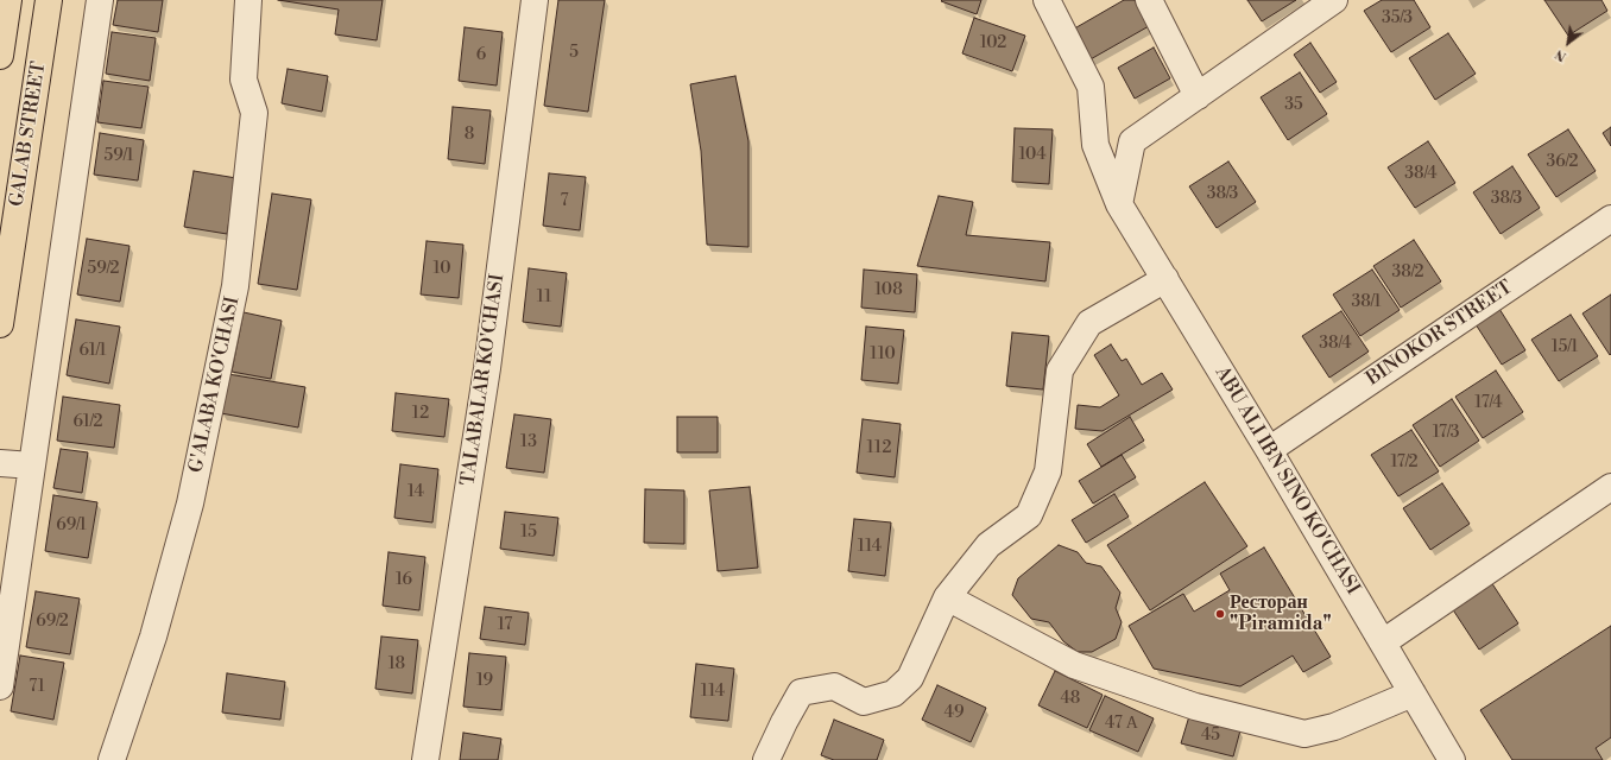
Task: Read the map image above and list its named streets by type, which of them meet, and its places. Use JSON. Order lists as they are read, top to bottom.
{
  "streets": {
    "main road": ["GALAB STREET"],
    "street": [
      "BINOKOR STREET",
      "TALABALAR KO'CHASI",
      "G'ALABA KO'CHASI",
      "ABU ALI IBN SINO KO'CHASI"
    ]
  },
  "crossings": [
    ["BINOKOR STREET", "ABU ALI IBN SINO KO'CHASI"]
  ],
  "places": ["Ресторан \"Piramida\""],
  "house_numbers": [
    "35/3",
    "102",
    "5",
    "6",
    "35",
    "8",
    "104",
    "59/1",
    "36/2",
    "38/4",
    "38/3",
    "38/3",
    "7",
    "59/2",
    "10",
    "38/2",
    "108",
    "11",
    "38/1",
    "38/4",
    "15/1",
    "61/1",
    "110",
    "17/4",
    "12",
    "61/2",
    "17/3",
    "13",
    "112",
    "17/2",
    "14",
    "69/1",
    "15",
    "114",
    "16",
    "69/2",
    "17",
    "18",
    "19",
    "71",
    "114",
    "48",
    "49",
    "47 А",
    "45"
  ],
  "north": "bottom left"
}
